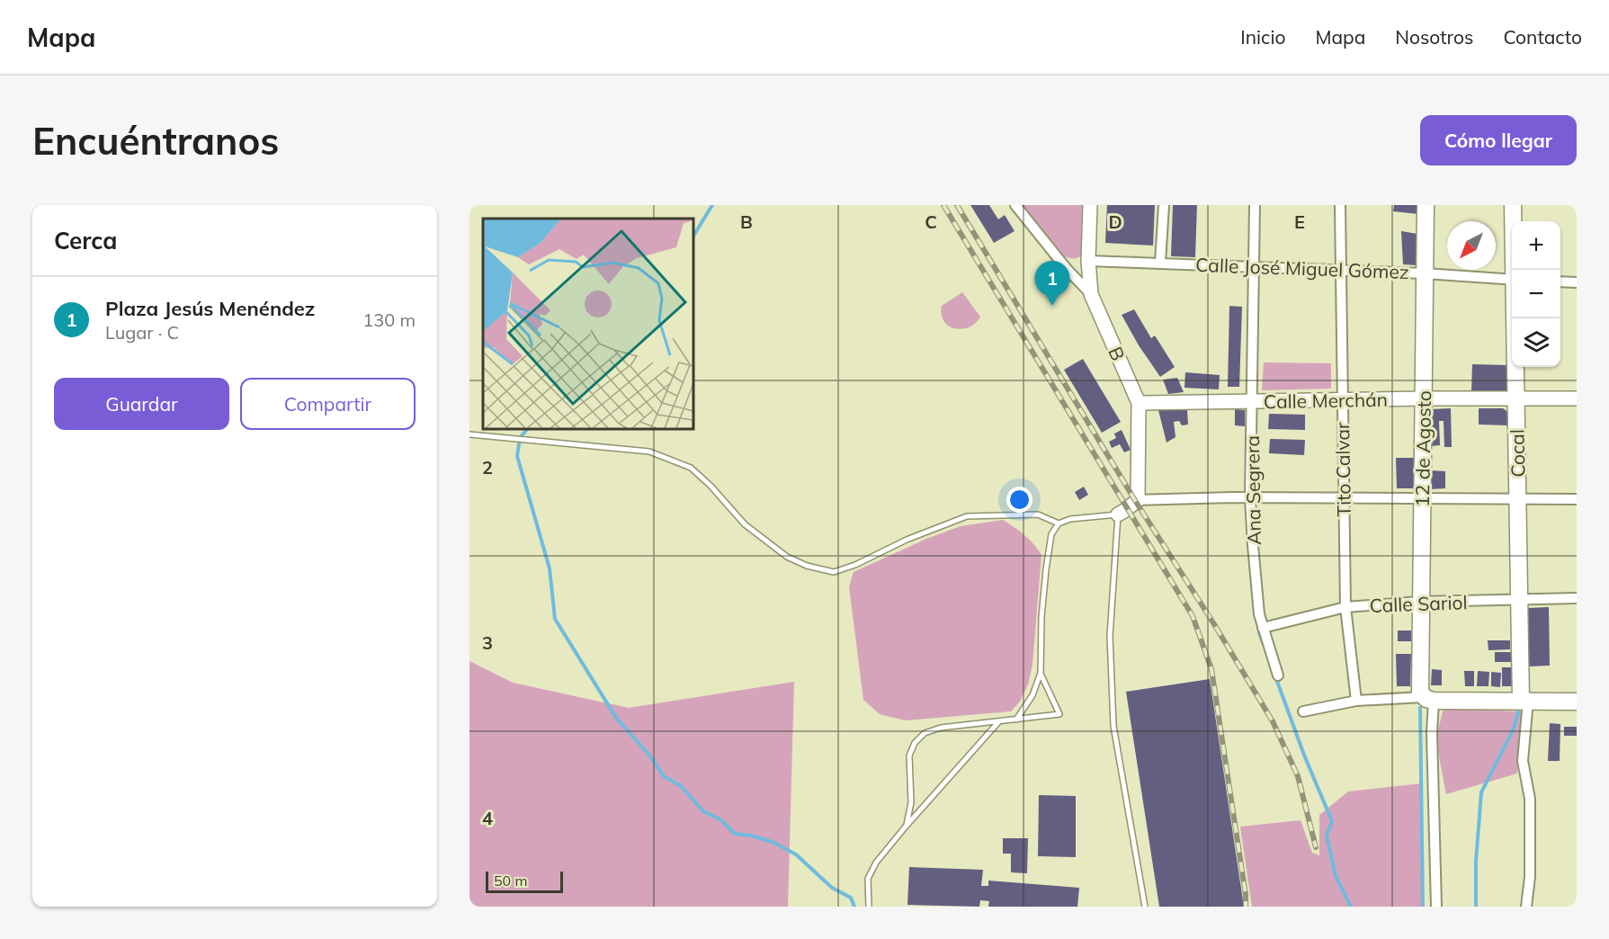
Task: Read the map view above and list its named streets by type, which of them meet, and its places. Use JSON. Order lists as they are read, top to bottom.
{
  "streets": {
    "main road": ["12 de Agosto", "Cocal"],
    "street": [
      "Calle José Miguel Gómez",
      "B",
      "Calle Merchán",
      "Tito Calvar",
      "Ana Segrera",
      "Calle Sariol"
    ]
  },
  "crossings": [
    ["Calle José Miguel Gómez", "B"],
    ["Calle José Miguel Gómez", "12 de Agosto"],
    ["Calle José Miguel Gómez", "Tito Calvar"],
    ["Calle José Miguel Gómez", "Ana Segrera"],
    ["B", "Calle Merchán"],
    ["Calle Merchán", "12 de Agosto"],
    ["Calle Merchán", "Cocal"],
    ["Calle Merchán", "Tito Calvar"],
    ["Calle Merchán", "Ana Segrera"],
    ["12 de Agosto", "Calle Sariol"],
    ["Cocal", "Calle Sariol"],
    ["Tito Calvar", "Calle Sariol"],
    ["Ana Segrera", "Calle Sariol"]
  ],
  "scale_bar": "50 m",
  "north": "bottom left",
  "page": {
    "header": "Mapa",
    "nav": [
      "Inicio",
      "Mapa",
      "Nosotros",
      "Contacto"
    ],
    "buttons": [
      "Cómo llegar",
      ["Guardar", "Compartir"]
    ],
    "title": "Encuéntranos",
    "heading": "Cerca",
    "map_buttons": ["+", "−"],
    "pins": "1",
    "list": [
      {
        "mark": "1",
        "name": "Plaza Jesús Menéndez",
        "note": "Lugar · C",
        "value": "130 m"
      }
    ],
    "scale": "50 m"
  },
  "grid": {
    "columns": [
      "B",
      "C",
      "D",
      "E"
    ],
    "rows": ["2", "3", "4"]
  }
}
